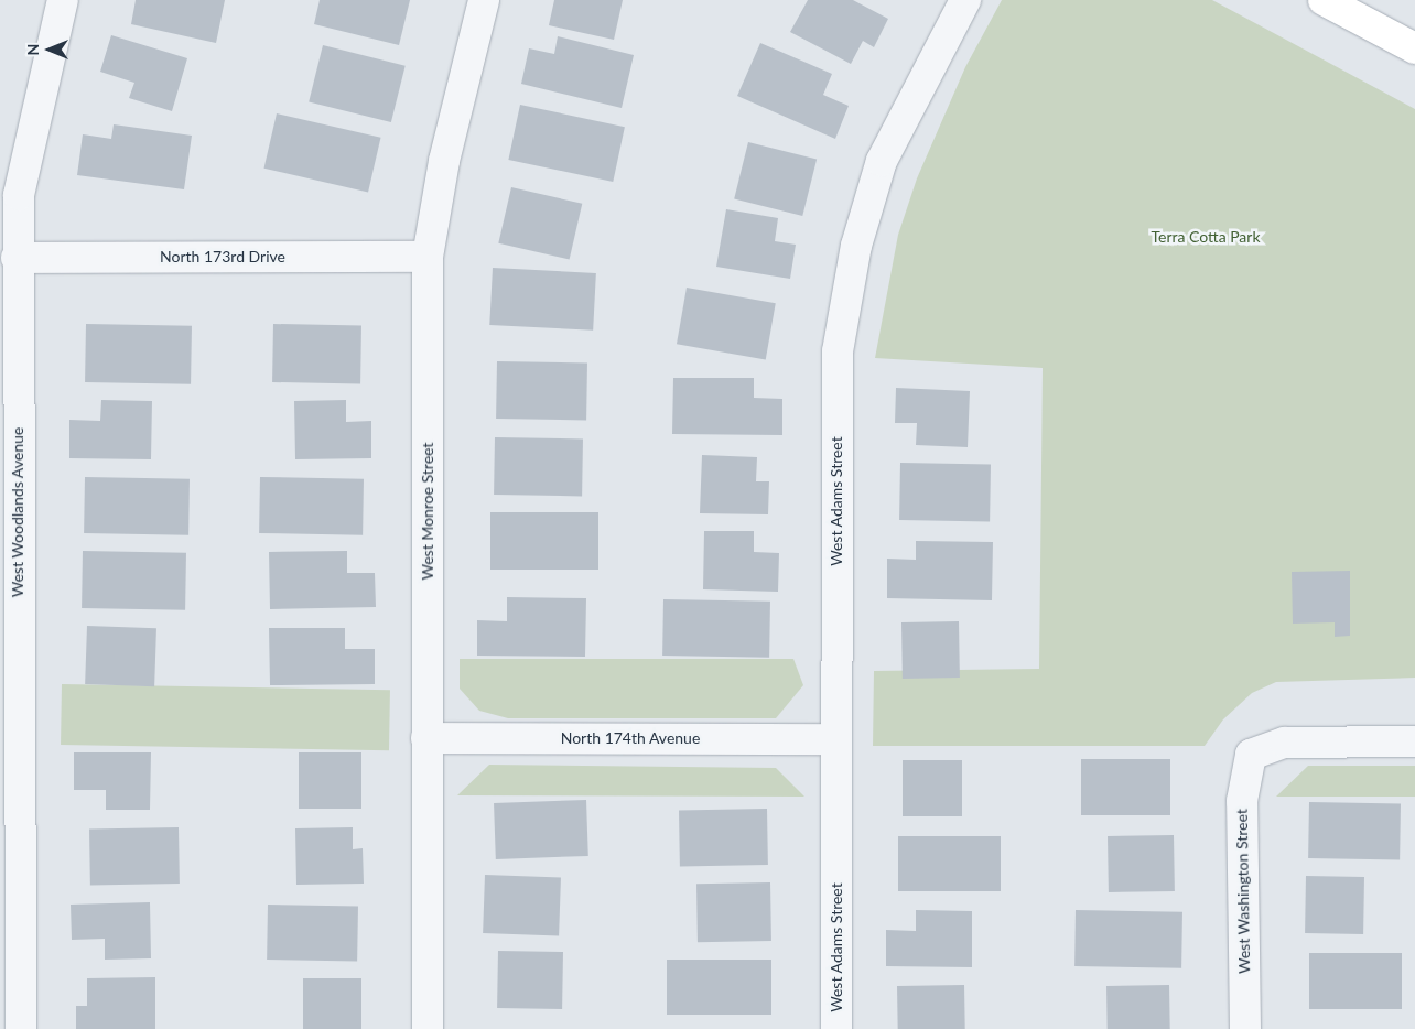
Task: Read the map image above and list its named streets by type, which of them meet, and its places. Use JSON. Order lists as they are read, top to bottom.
{
  "streets": {
    "street": [
      "North 173rd Drive",
      "West Adams Street",
      "West Monroe Street",
      "West Woodlands Avenue",
      "North 174th Avenue",
      "West Washington Street"
    ]
  },
  "crossings": [
    ["North 173rd Drive", "West Monroe Street"],
    ["North 173rd Drive", "West Woodlands Avenue"],
    ["West Adams Street", "North 174th Avenue"],
    ["West Monroe Street", "North 174th Avenue"]
  ],
  "parks": ["Terra Cotta Park"],
  "north": "left"
}
